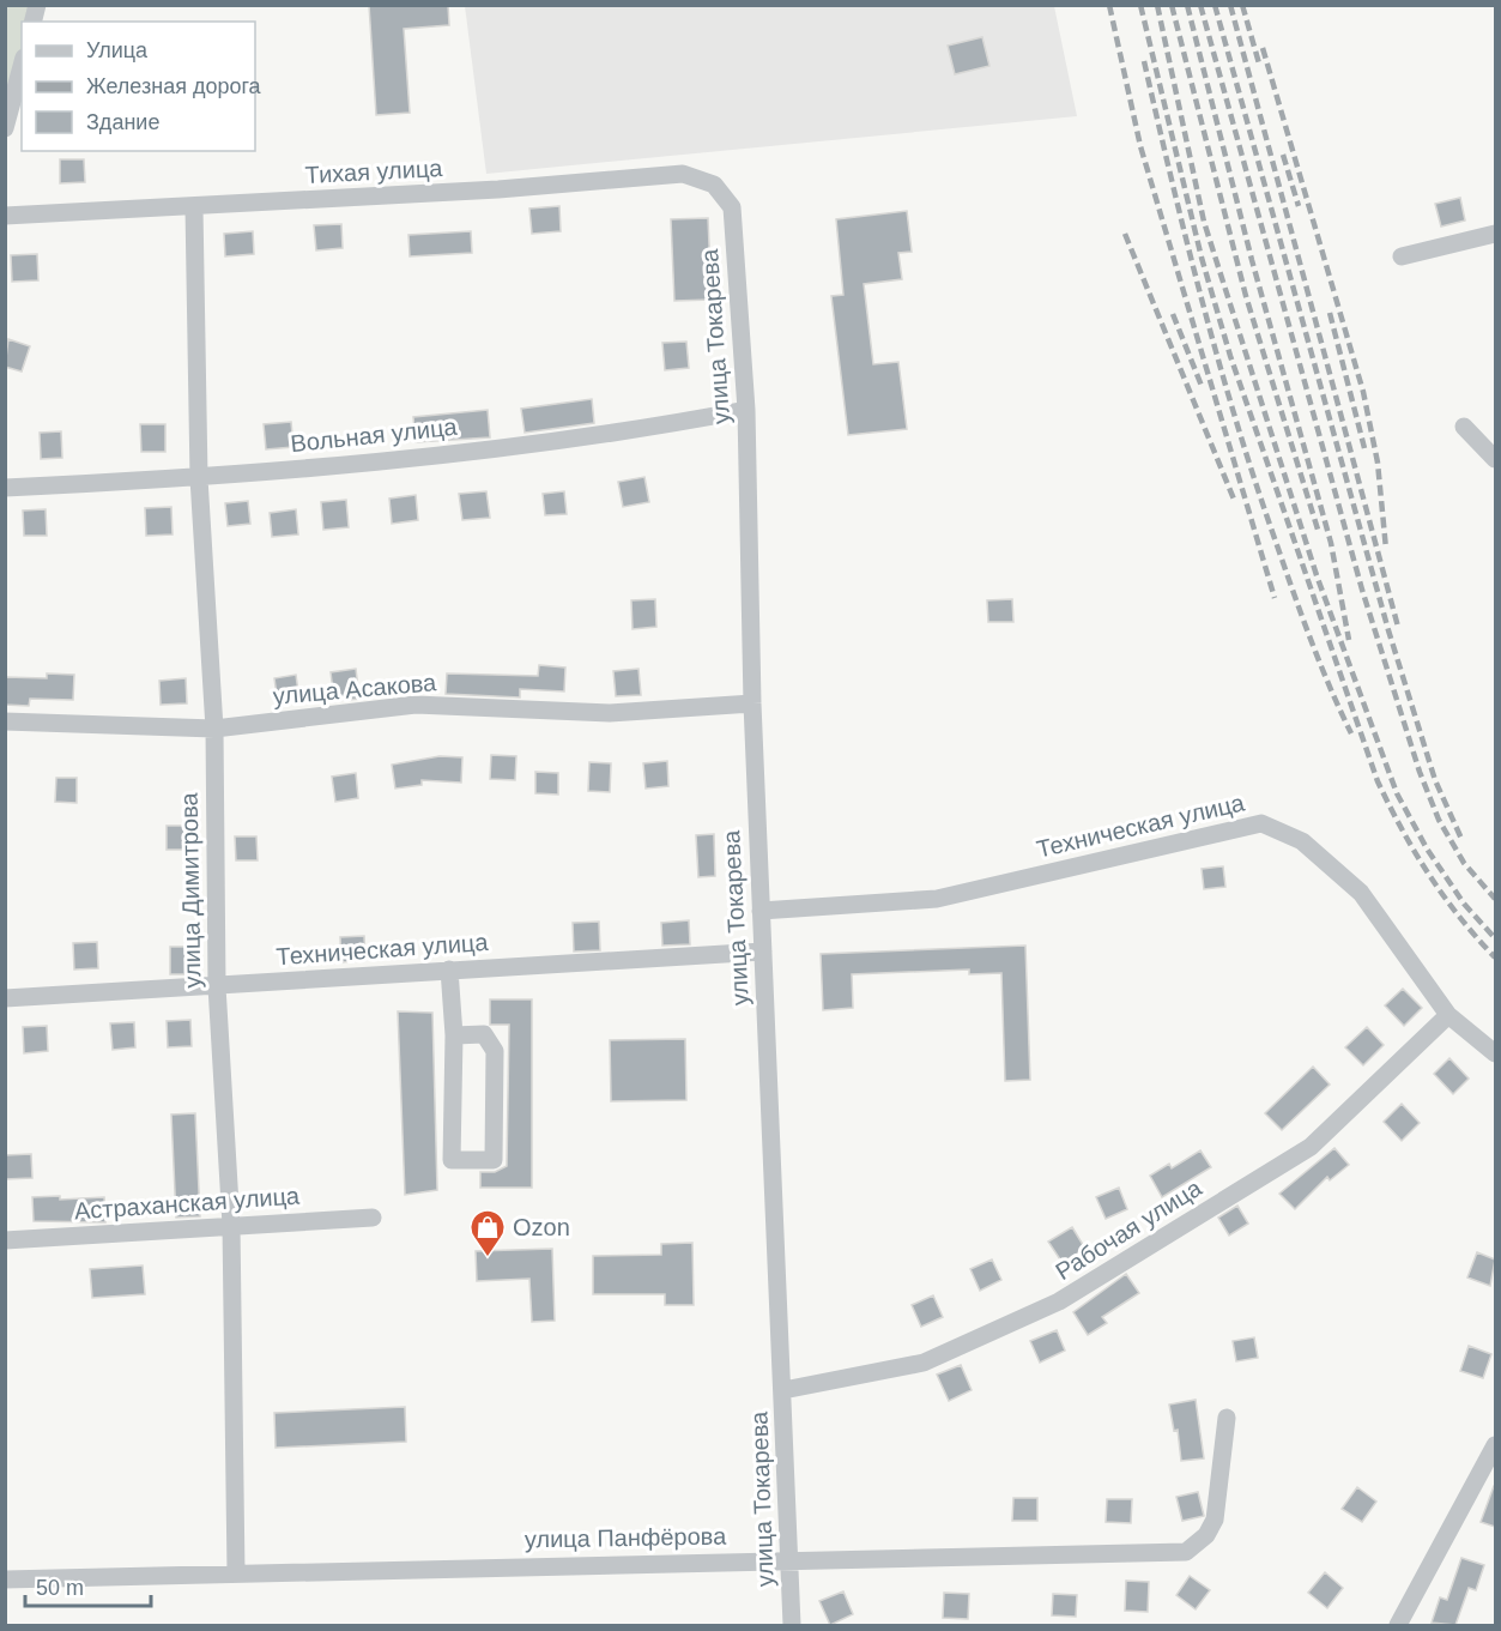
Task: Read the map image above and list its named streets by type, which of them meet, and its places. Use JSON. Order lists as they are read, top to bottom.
{
  "streets": {
    "street": [
      "Тихая улица",
      "улица Токарева",
      "Вольная улица",
      "улица Асакова",
      "Техническая улица",
      "улица Димитрова",
      "Астраханская улица",
      "Рабочая улица",
      "улица Панфёрова"
    ]
  },
  "crossings": [
    ["Тихая улица", "улица Токарева"],
    ["Тихая улица", "улица Димитрова"],
    ["улица Токарева", "Вольная улица"],
    ["улица Токарева", "улица Асакова"],
    ["улица Токарева", "Техническая улица"],
    ["улица Токарева", "Рабочая улица"],
    ["улица Токарева", "улица Панфёрова"],
    ["Вольная улица", "улица Димитрова"],
    ["улица Асакова", "улица Димитрова"],
    ["Техническая улица", "улица Димитрова"],
    ["Техническая улица", "Рабочая улица"],
    ["улица Димитрова", "Астраханская улица"],
    ["улица Димитрова", "улица Панфёрова"]
  ],
  "places": {
    "shop": ["Ozon"]
  },
  "legend": ["Улица", "Железная дорога", "Здание"],
  "scale_bar": "50 m"
}
